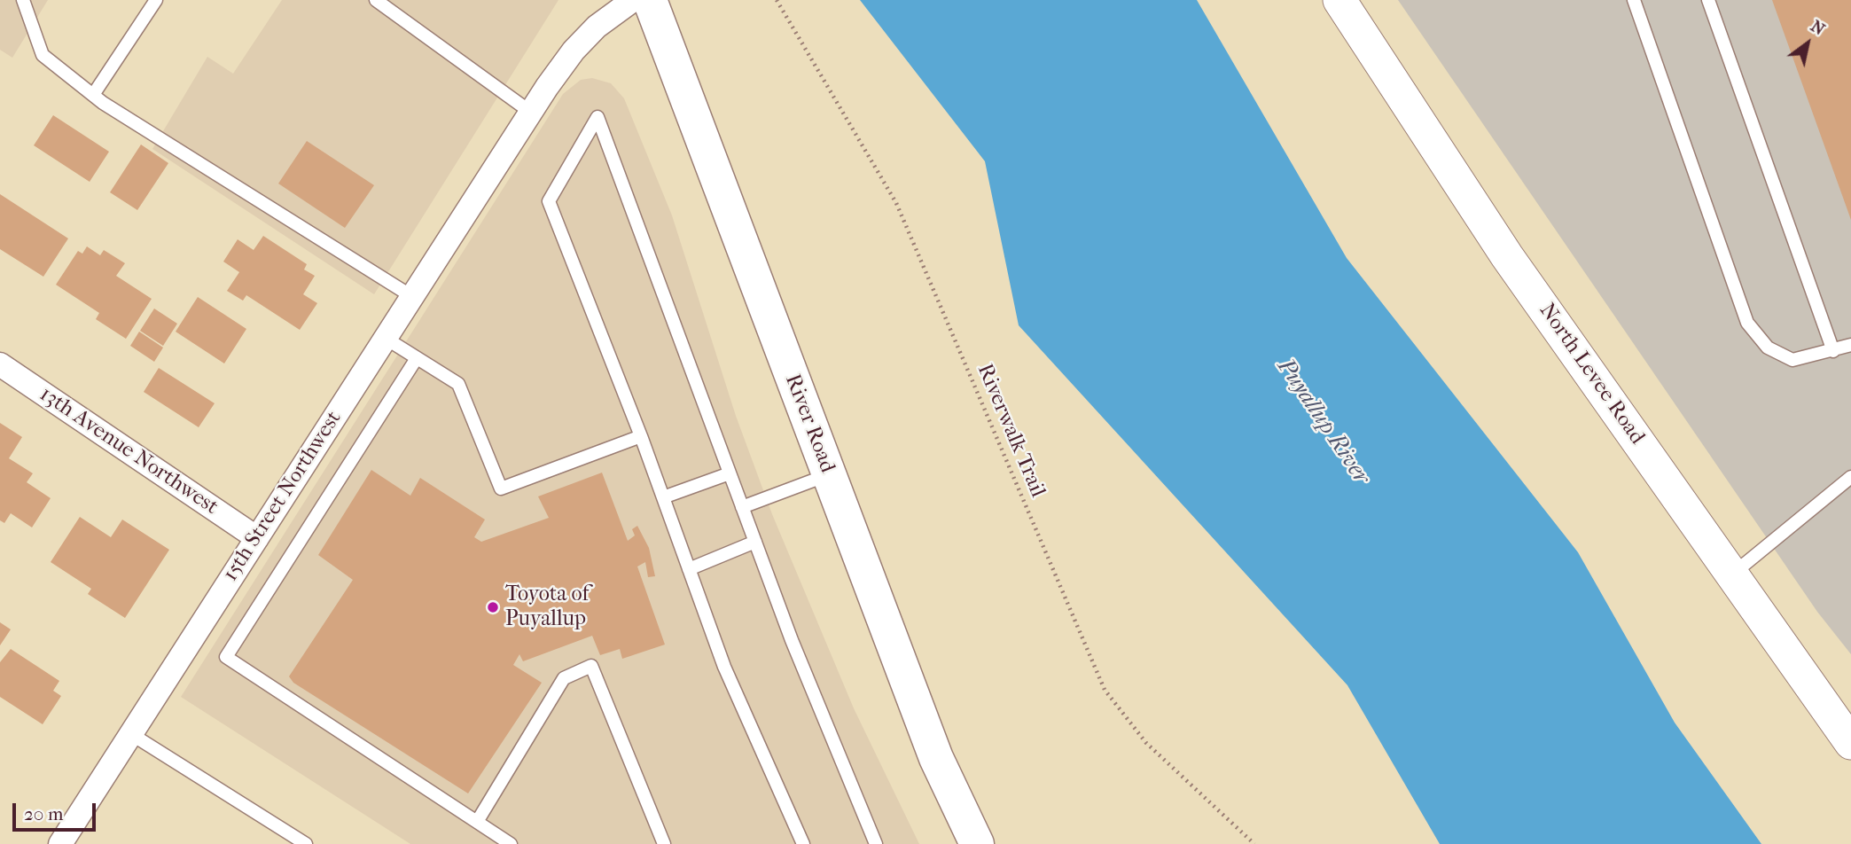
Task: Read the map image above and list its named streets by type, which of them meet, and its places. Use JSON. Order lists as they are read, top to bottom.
{
  "streets": {
    "main road": ["River Road"],
    "street": ["North Levee Road", "13th Avenue Northwest", "15th Street Northwest"],
    "path": ["Riverwalk Trail"]
  },
  "crossings": [
    ["13th Avenue Northwest", "15th Street Northwest"]
  ],
  "water": ["Puyallup River"],
  "places": ["Toyota of Puyallup"],
  "scale_bar": "20 m",
  "north": "top right"
}
